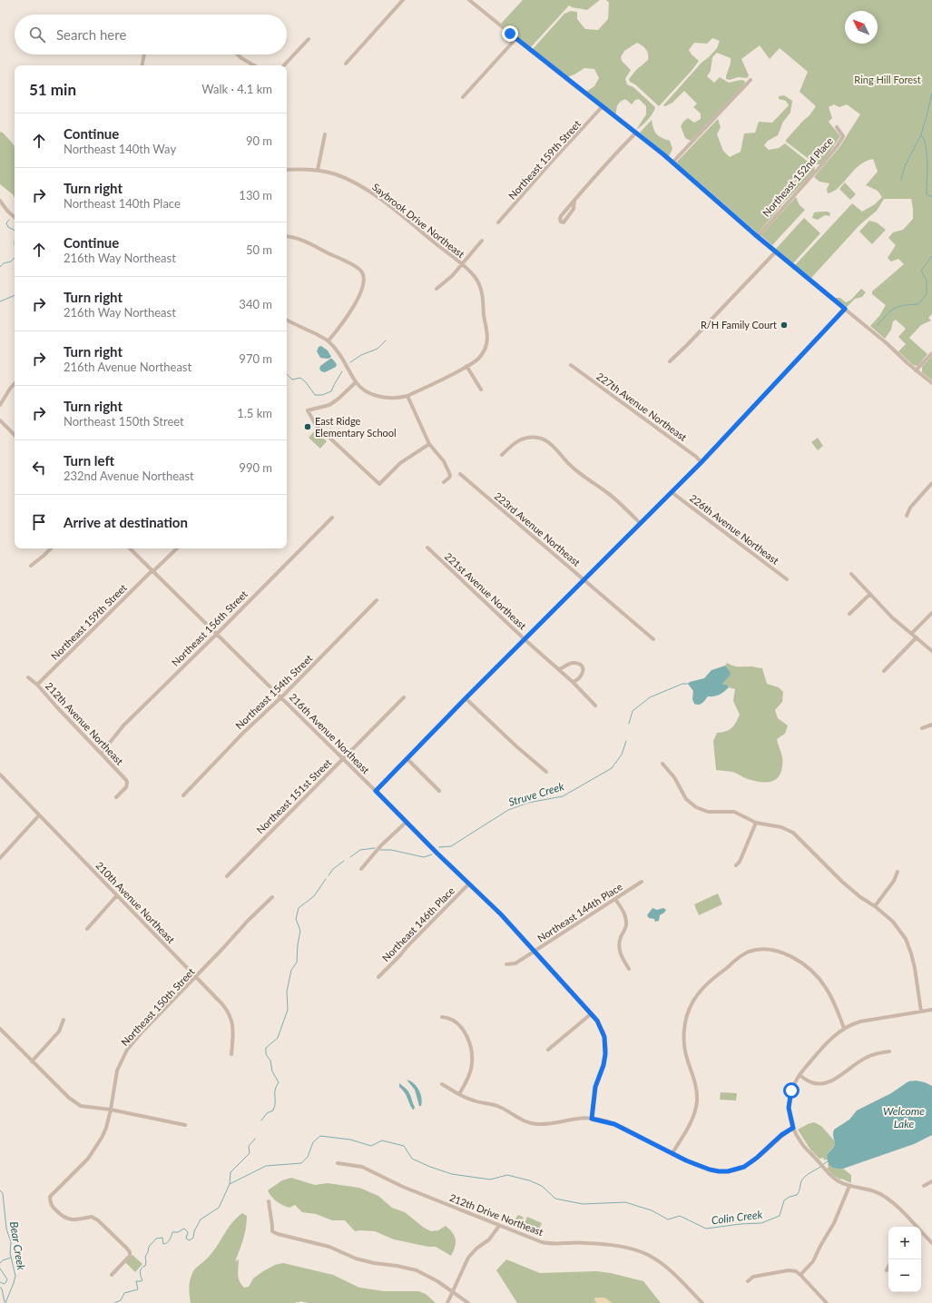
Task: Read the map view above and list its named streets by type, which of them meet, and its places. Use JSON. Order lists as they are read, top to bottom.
{
  "streets": {
    "street": [
      "Northeast 159th Street",
      "Northeast 152nd Place",
      "Saybrook Drive Northeast",
      "227th Avenue Northeast",
      "223rd Avenue Northeast",
      "226th Avenue Northeast",
      "221st Avenue Northeast",
      "Northeast 156th Street",
      "Northeast 154th Street",
      "212th Avenue Northeast",
      "216th Avenue Northeast",
      "Northeast 151st Street",
      "210th Avenue Northeast",
      "Northeast 144th Place",
      "Northeast 146th Place",
      "Northeast 150th Street",
      "212th Drive Northeast"
    ]
  },
  "crossings": [
    ["Northeast 159th Street", "212th Avenue Northeast"],
    ["Northeast 159th Street", "216th Avenue Northeast"],
    ["Northeast 156th Street", "212th Avenue Northeast"],
    ["Northeast 156th Street", "216th Avenue Northeast"],
    ["Northeast 154th Street", "216th Avenue Northeast"],
    ["216th Avenue Northeast", "Northeast 151st Street"],
    ["216th Avenue Northeast", "Northeast 144th Place"],
    ["216th Avenue Northeast", "Northeast 146th Place"],
    ["210th Avenue Northeast", "Northeast 150th Street"]
  ],
  "water": [
    "Struve Creek",
    "Welcome Lake",
    "Colin Creek",
    "Bear Creek"
  ],
  "parks": ["Ring Hill Forest"],
  "places": ["R/H Family Court", "East Ridge Elementary School"],
  "north": "top left",
  "page": {
    "search": "Search here",
    "heading": ["51 min", "Walk · 4.1 km"],
    "list": [
      ["Continue", "Northeast 140th Way", "90 m"],
      ["Turn right", "Northeast 140th Place", "130 m"],
      ["Continue", "216th Way Northeast", "50 m"],
      ["Turn right", "216th Way Northeast", "340 m"],
      ["Turn right", "216th Avenue Northeast", "970 m"],
      ["Turn right", "Northeast 150th Street", "1.5 km"],
      ["Turn left", "232nd Avenue Northeast", "990 m"],
      "Arrive at destination"
    ],
    "map_buttons": ["+", "−"]
  }
}
